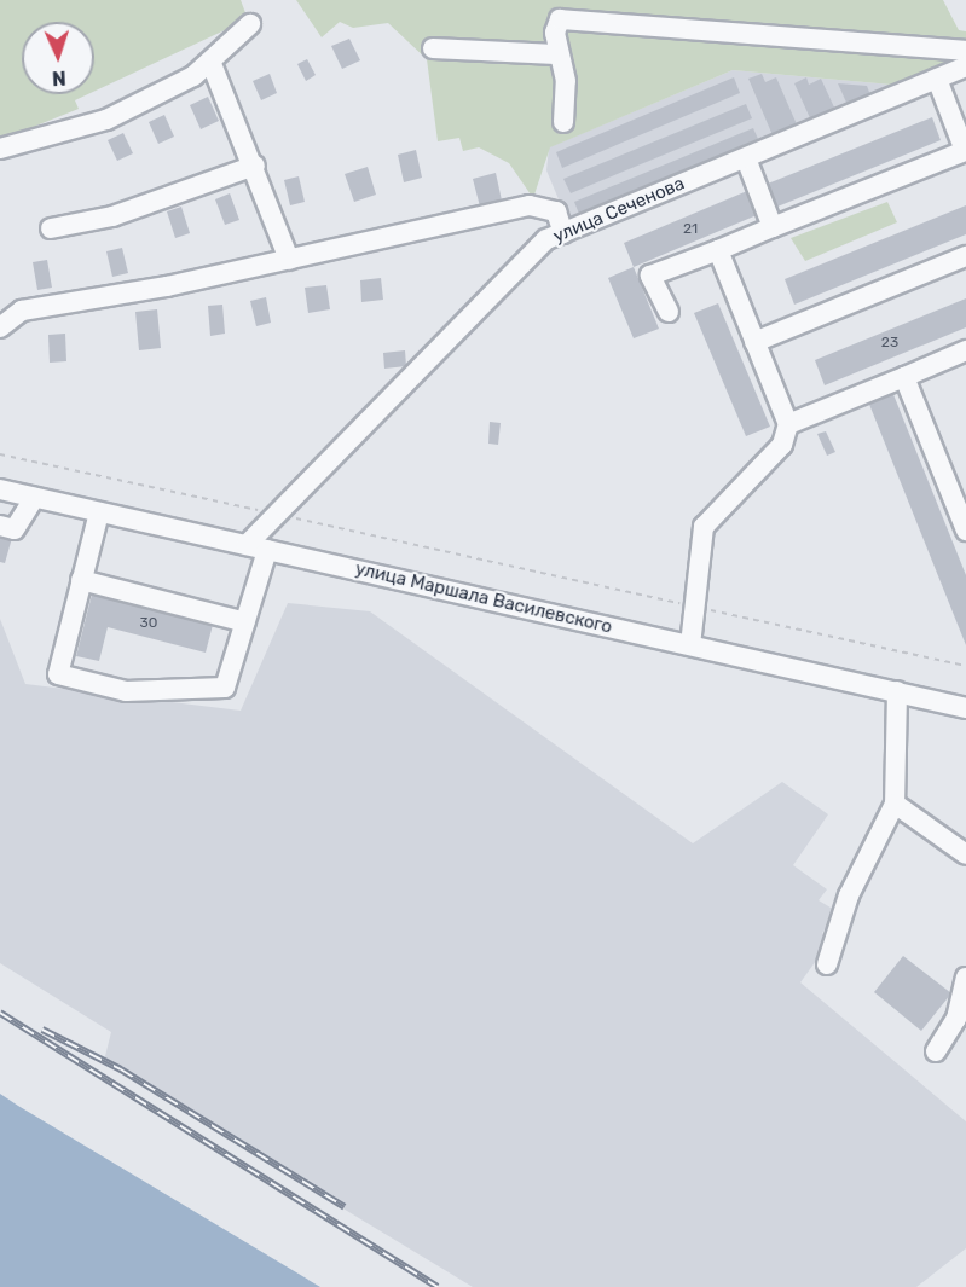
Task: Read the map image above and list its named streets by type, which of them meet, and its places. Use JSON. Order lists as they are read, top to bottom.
{
  "streets": {
    "street": ["улица Сеченова", "улица Маршала Василевского"]
  },
  "crossings": [
    ["улица Сеченова", "улица Маршала Василевского"]
  ],
  "house_numbers": ["21", "23", "30"],
  "north": "bottom"
}
